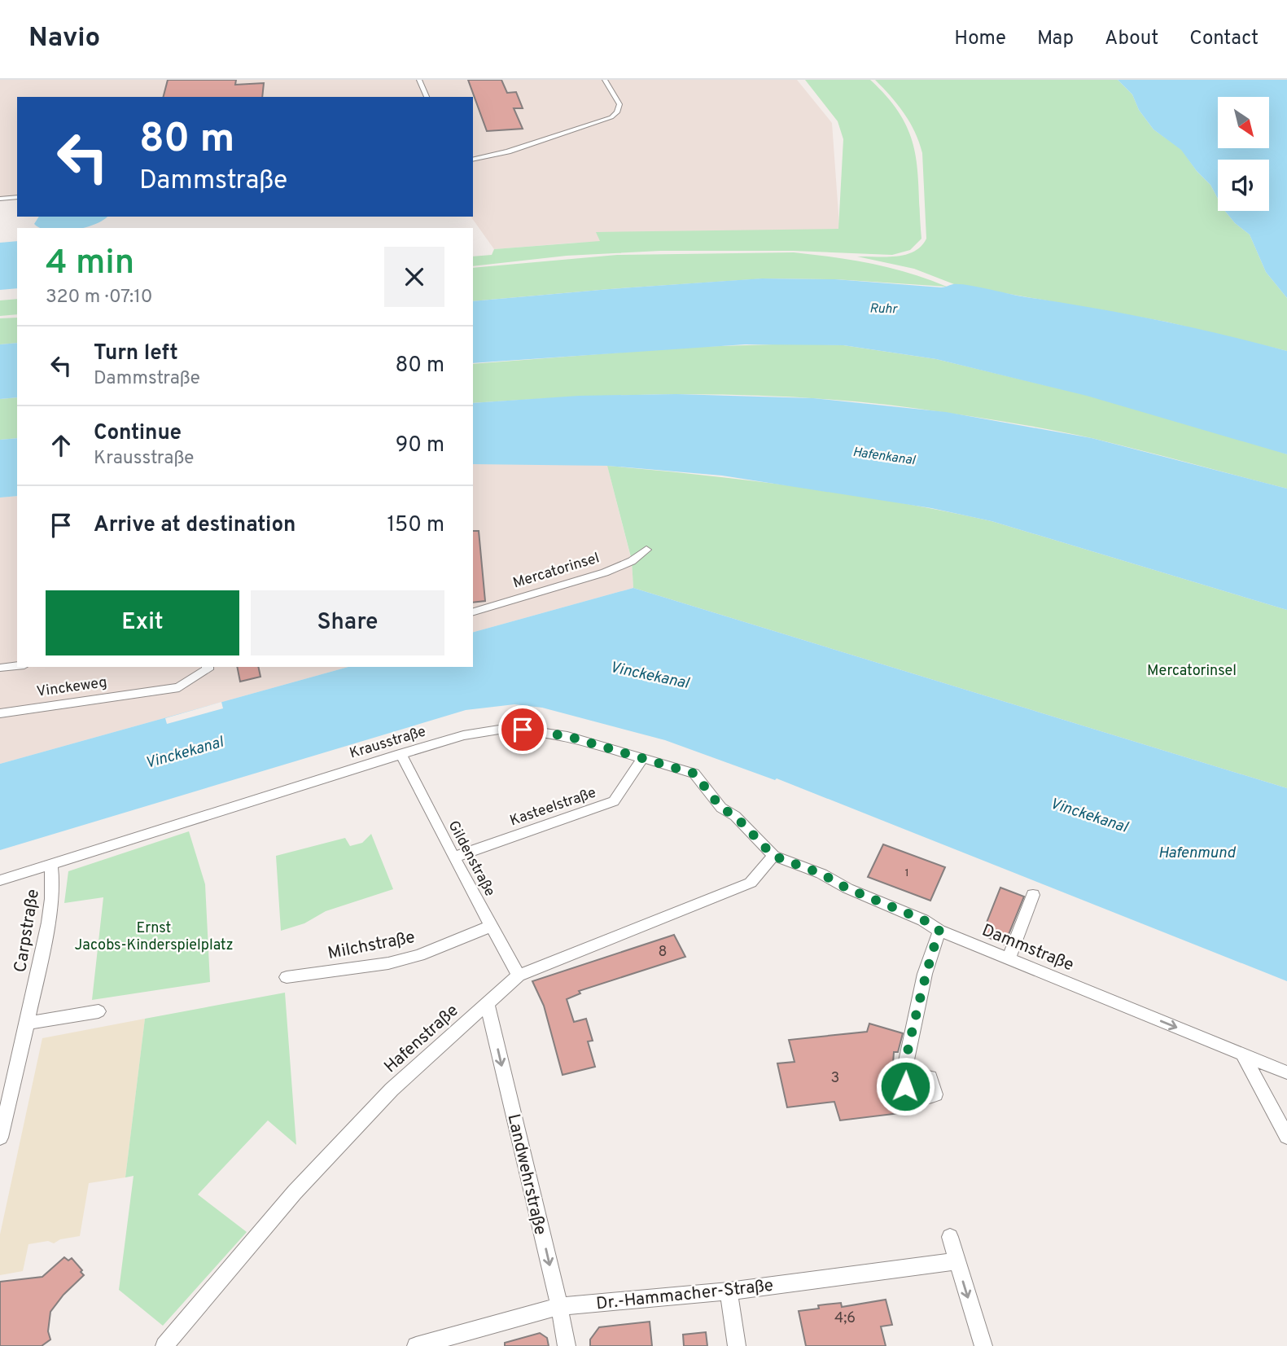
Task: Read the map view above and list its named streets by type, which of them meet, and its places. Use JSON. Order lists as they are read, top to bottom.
{
  "streets": {
    "street": [
      "Mercatorinsel",
      "Vinckeweg",
      "Krausstraße",
      "Kasteelstraße",
      "Gildenstraße",
      "Carpstraße",
      "Milchstraße",
      "Dammstraße",
      "Hafenstraße",
      "Landwehrstraße",
      "Dr.-Hammacher-Straße"
    ]
  },
  "crossings": [
    ["Krausstraße", "Kasteelstraße"],
    ["Krausstraße", "Gildenstraße"],
    ["Krausstraße", "Carpstraße"],
    ["Krausstraße", "Dammstraße"],
    ["Kasteelstraße", "Gildenstraße"],
    ["Gildenstraße", "Milchstraße"],
    ["Gildenstraße", "Hafenstraße"],
    ["Dammstraße", "Hafenstraße"],
    ["Hafenstraße", "Landwehrstraße"],
    ["Landwehrstraße", "Dr.-Hammacher-Straße"]
  ],
  "one_way": ["Dammstraße", "Landwehrstraße"],
  "water": [
    "Ruhr",
    "Hafenkanal",
    "Vinckekanal",
    "Hafenmund"
  ],
  "parks": ["Mercatorinsel", "Ernst Jacobs-Kinderspielplatz"],
  "house_numbers": [
    "1",
    "8",
    "3",
    "4;6"
  ],
  "north": "bottom right",
  "page": {
    "header": "Navio",
    "nav": [
      "Home",
      "Map",
      "About",
      "Contact"
    ],
    "turn": ["80 m", "Dammstraße"],
    "heading": ["4 min", "320 m · 07:10"],
    "list": [
      {
        "name": "Turn left",
        "note": "Dammstraße",
        "value": "80 m"
      },
      {
        "name": "Continue",
        "note": "Krausstraße",
        "value": "90 m"
      },
      {
        "name": "Arrive at destination",
        "value": "150 m"
      }
    ],
    "buttons": ["Exit", "Share"]
  }
}
